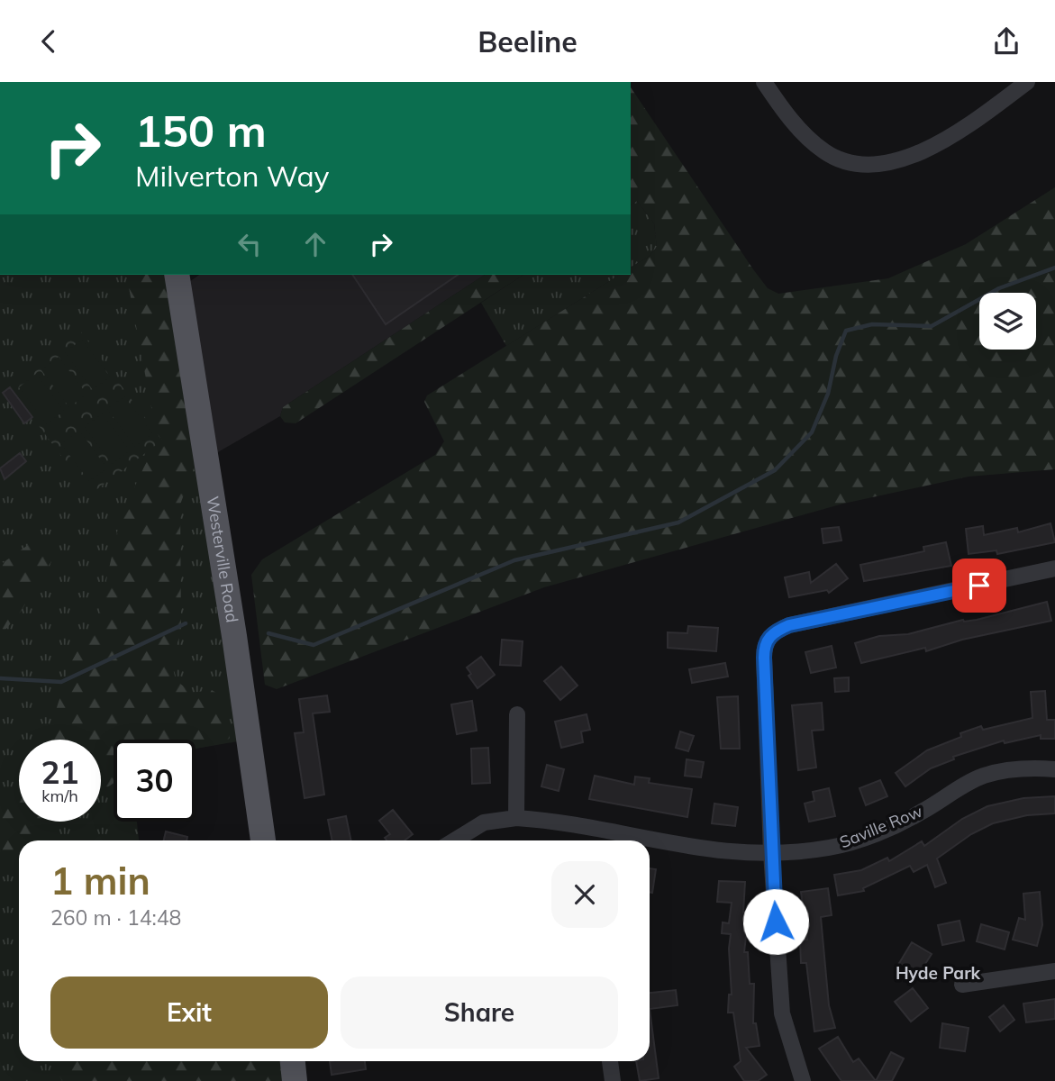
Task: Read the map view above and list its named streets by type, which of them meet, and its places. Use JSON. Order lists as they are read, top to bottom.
{
  "streets": {
    "main road": ["Westerville Road"],
    "street": ["Saville Row"]
  },
  "districts": ["Hyde Park"],
  "page": {
    "header": "Beeline",
    "turn": ["150 m", "Milverton Way"],
    "speed": "21 km/h",
    "limit": "30",
    "heading": ["1 min", "260 m · 14:48"],
    "buttons": ["Exit", "Share"]
  }
}
